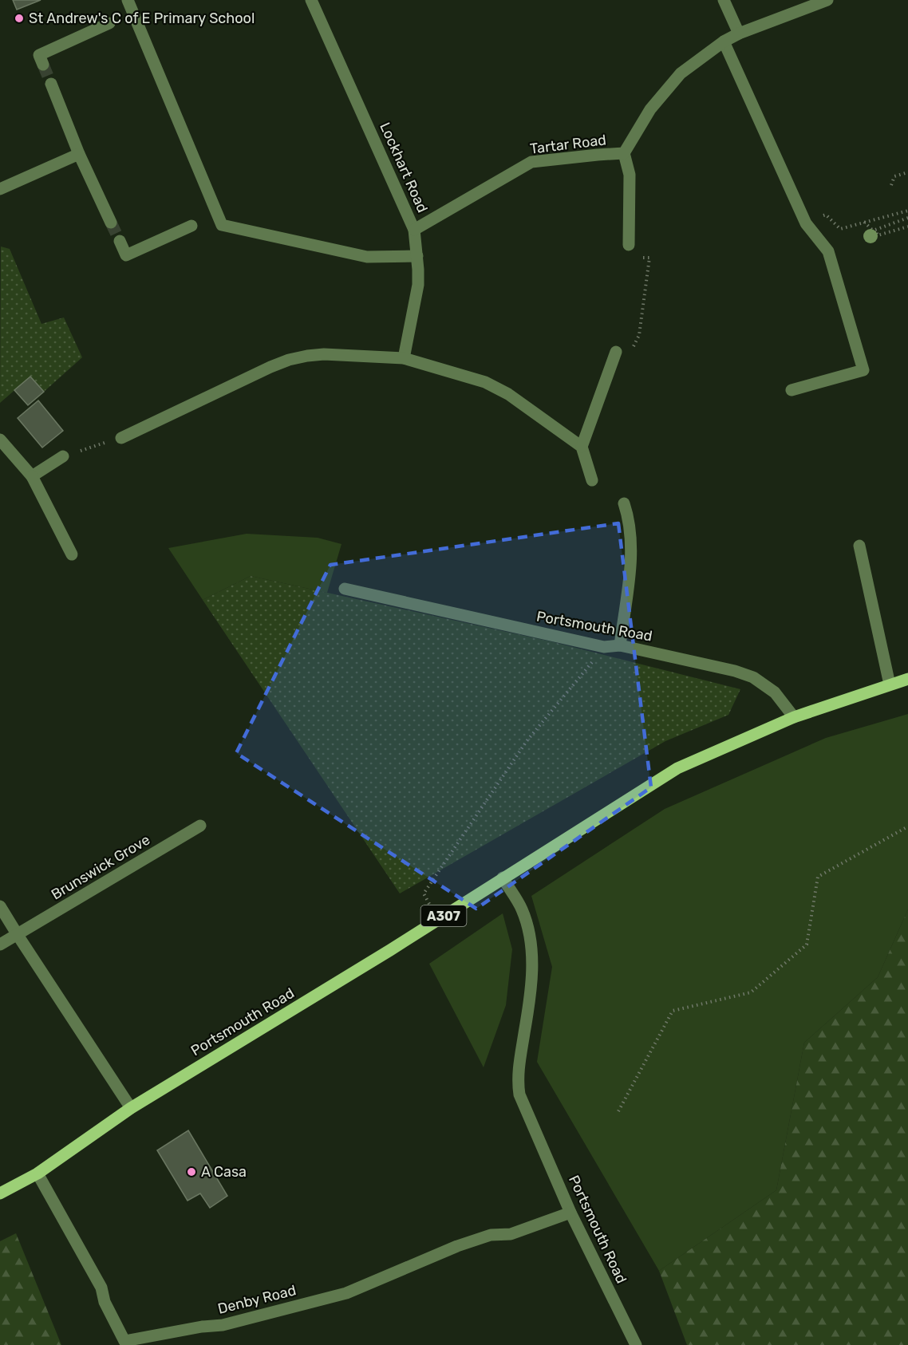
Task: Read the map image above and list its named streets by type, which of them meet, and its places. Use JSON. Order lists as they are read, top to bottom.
{
  "streets": {
    "main road": ["Portsmouth Road", "A307"],
    "street": [
      "Tartar Road",
      "Lockhart Road",
      "Brunswick Grove",
      "Denby Road"
    ]
  },
  "crossings": [
    ["Tartar Road", "Lockhart Road"],
    ["Portsmouth Road", "Denby Road"]
  ],
  "places": ["St Andrew's C of E Primary School", "A Casa"]
}
